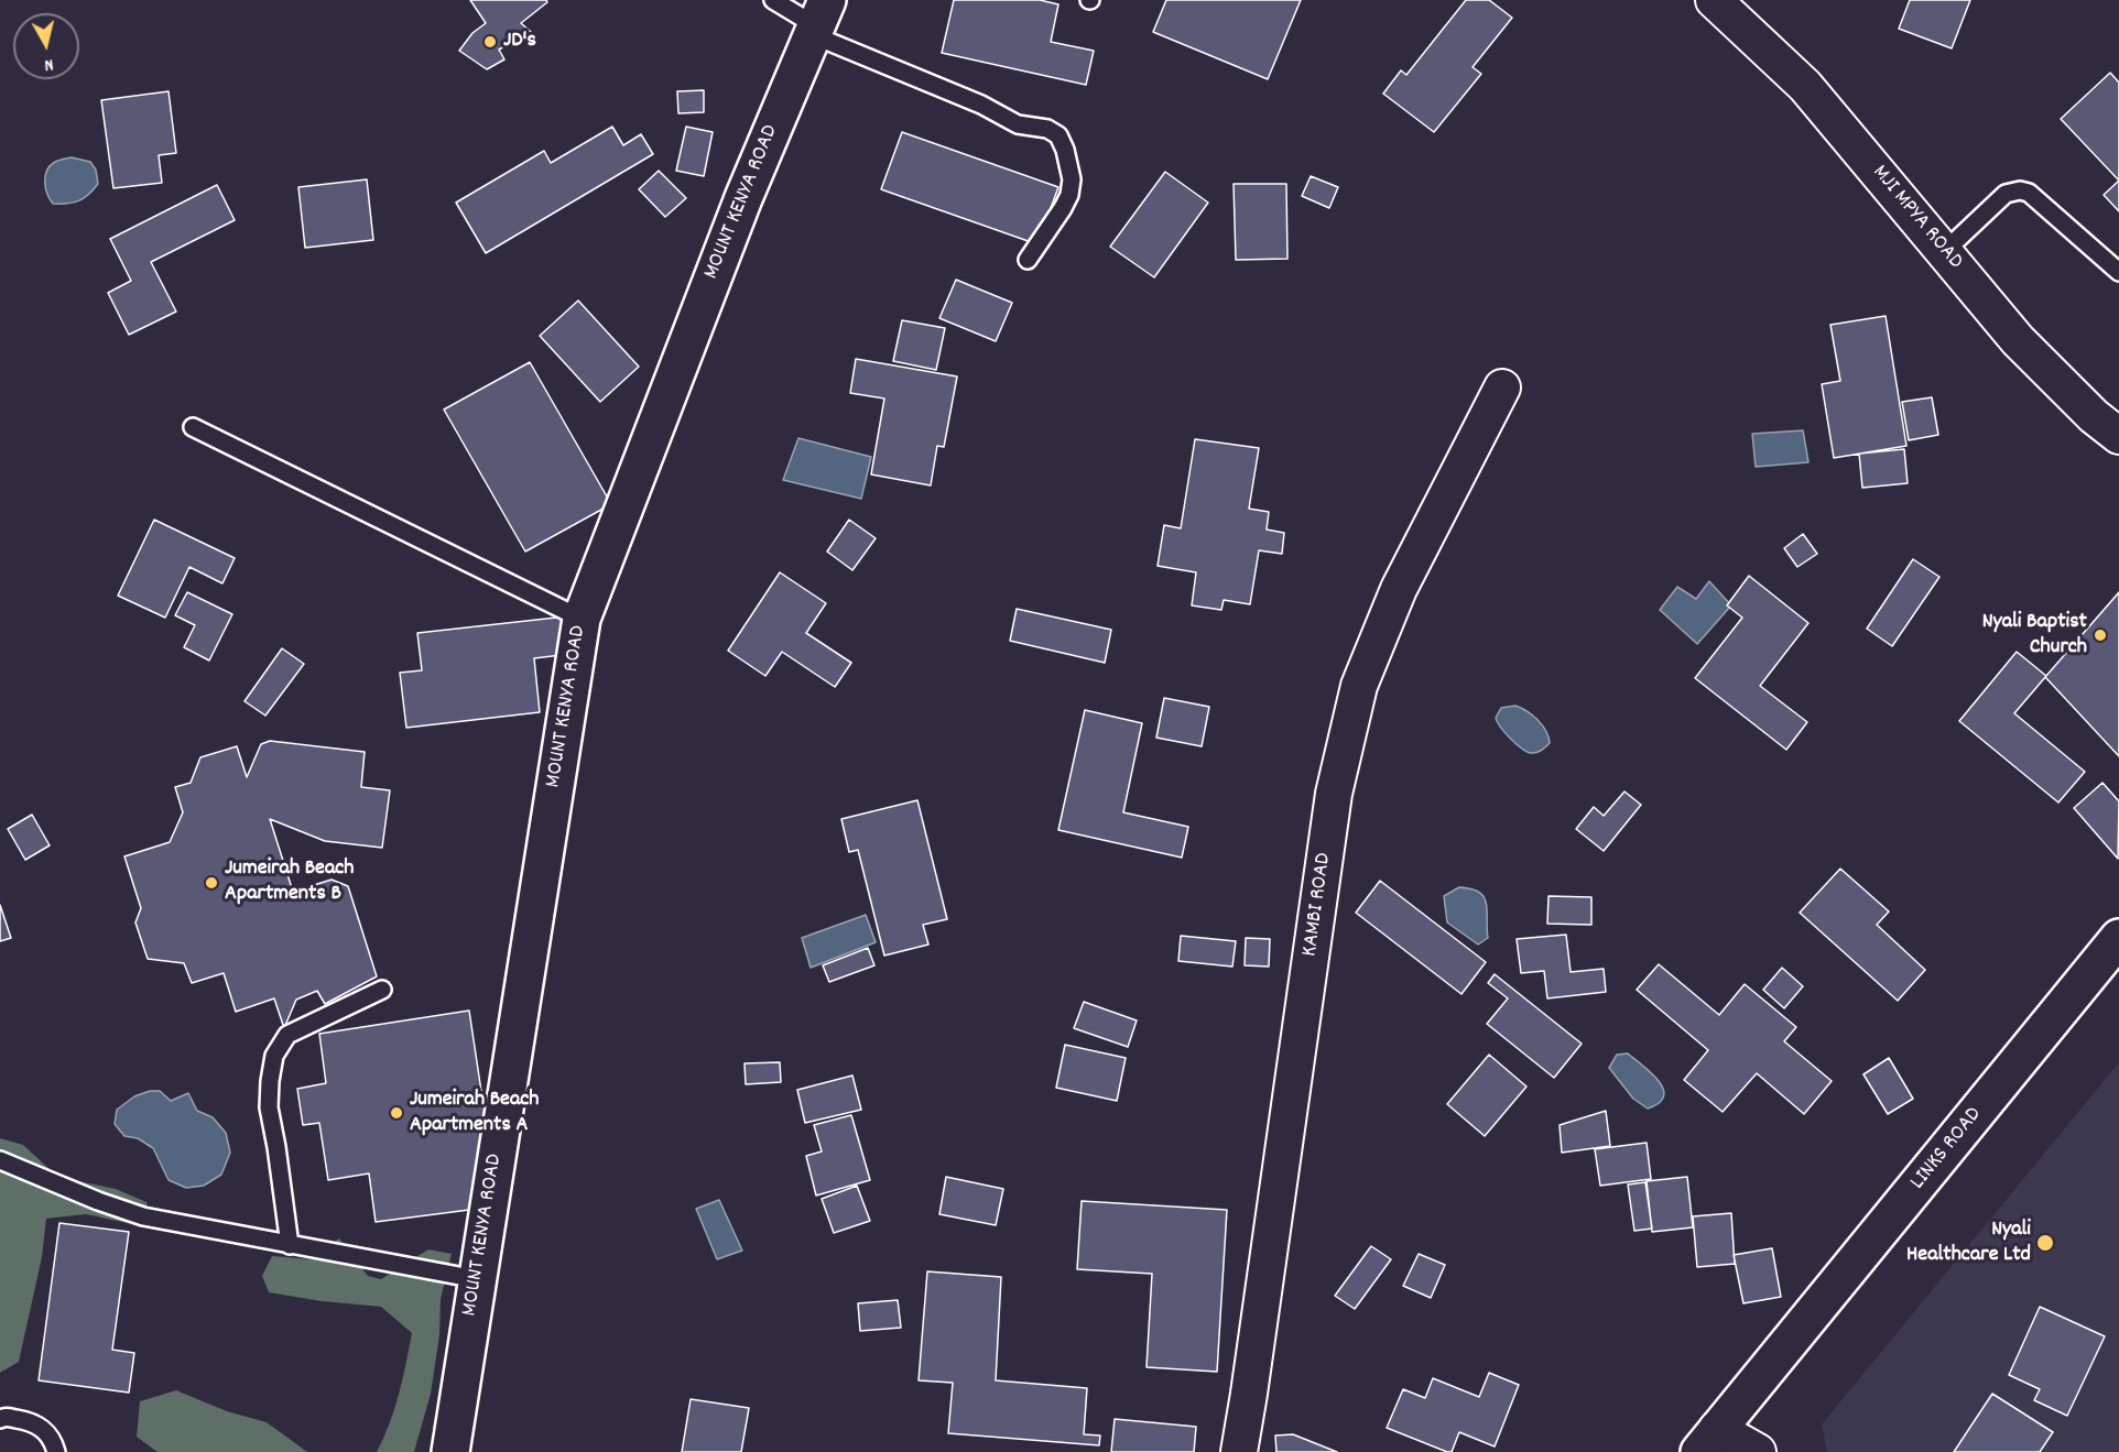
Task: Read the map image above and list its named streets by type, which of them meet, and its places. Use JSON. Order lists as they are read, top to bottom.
{
  "streets": {
    "main road": ["MOUNT KENYA ROAD", "LINKS ROAD"],
    "street": ["MJI MPYA ROAD", "KAMBI ROAD"]
  },
  "places": [
    "JD's",
    "Nyali Baptist Church",
    "Jumeirah Beach Apartments B",
    "Jumeirah Beach Apartments A",
    "Nyali Healthcare Ltd"
  ],
  "north": "bottom"
}
